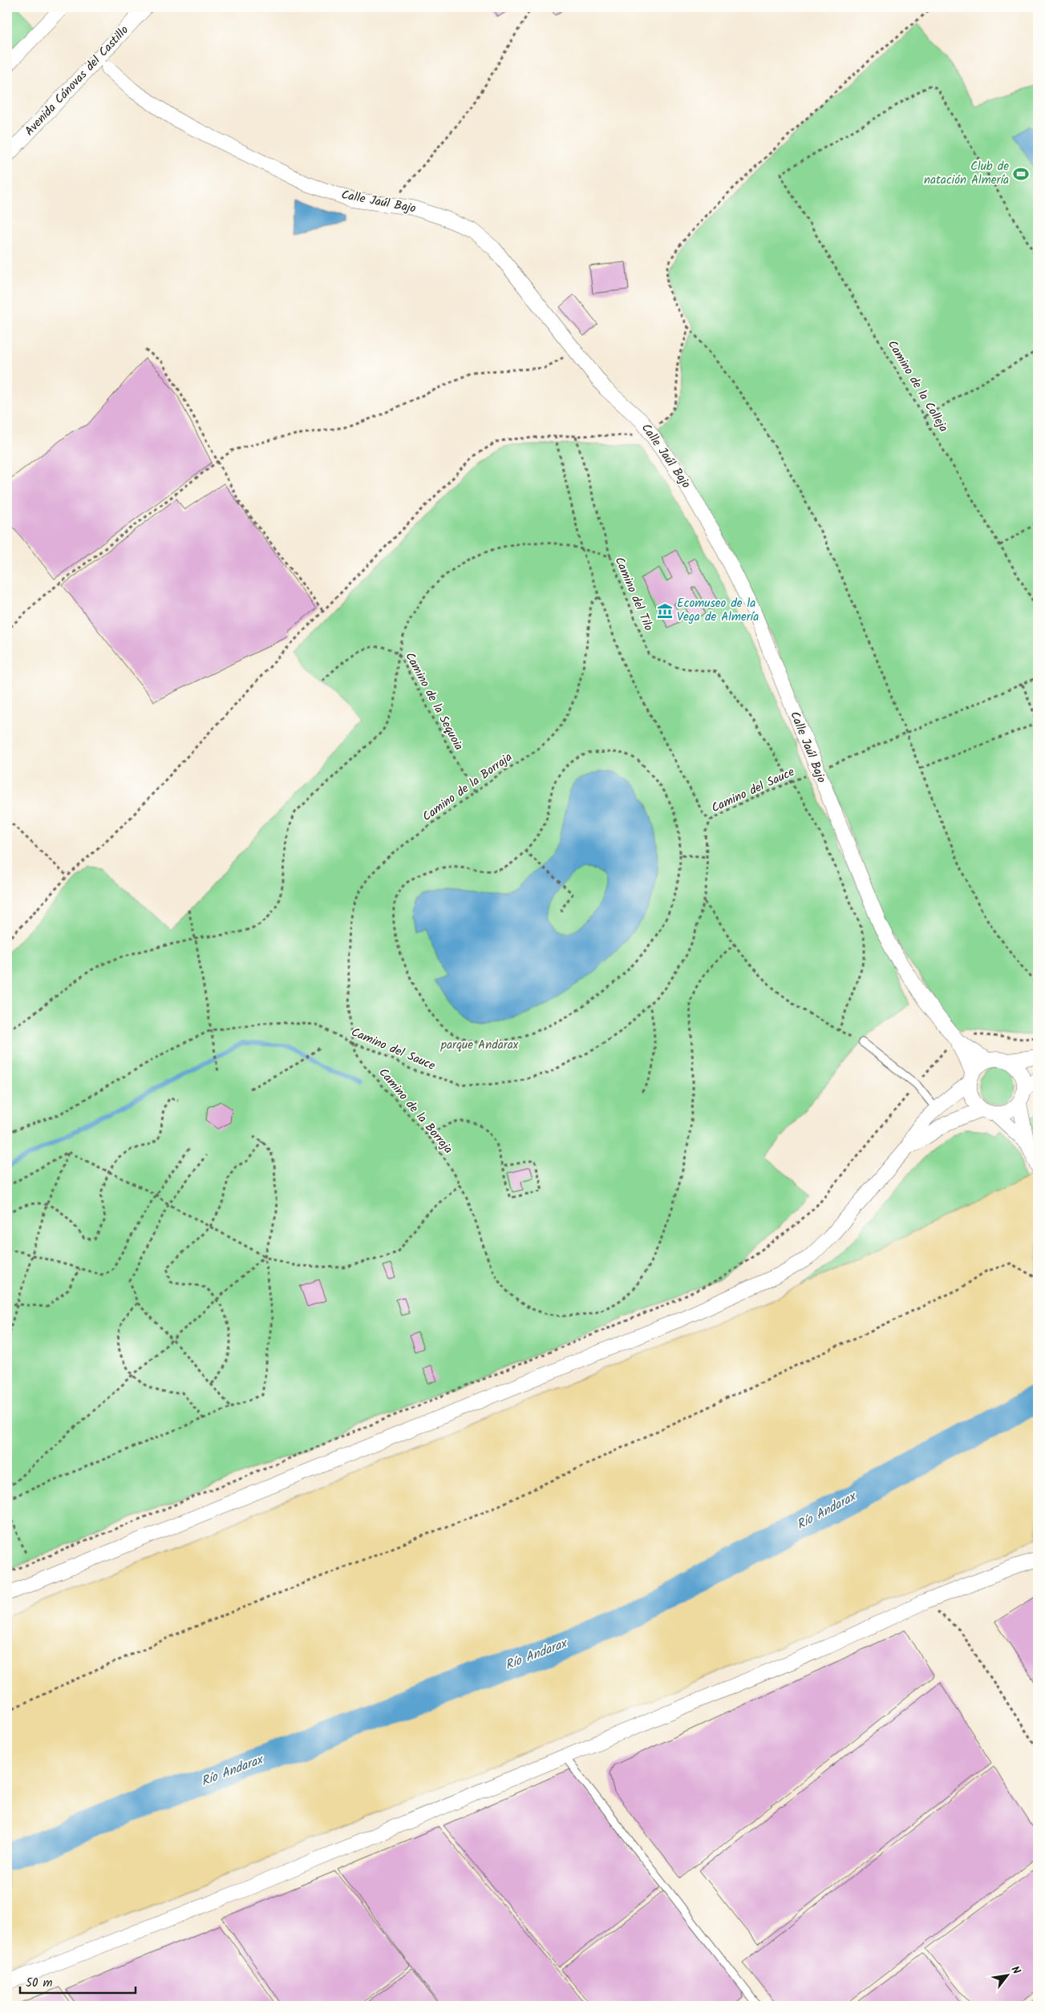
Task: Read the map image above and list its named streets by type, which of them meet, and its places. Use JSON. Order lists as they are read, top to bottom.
{
  "streets": {
    "street": ["Avenida Cánovas del Castillo", "Calle Jaúl Bajo"],
    "path": [
      "Camino de la Colleja",
      "Camino del Tilo",
      "Camino de la Sequoia",
      "Camino de la Borraja",
      "Camino del Sauce"
    ]
  },
  "crossings": [
    ["Calle Jaúl Bajo", "Camino del Sauce"],
    ["Camino del Tilo", "Camino de la Sequoia"],
    ["Camino del Tilo", "Camino del Sauce"],
    ["Camino de la Sequoia", "Camino de la Borraja"],
    ["Camino de la Borraja", "Camino del Sauce"]
  ],
  "water": ["Río Andarax"],
  "parks": ["parque Andarax"],
  "places": {
    "sports": ["Club de natación Almería"],
    "museum": ["Ecomuseo de la Vega de Almería"]
  },
  "scale_bar": "50 m",
  "north": "top right"
}
